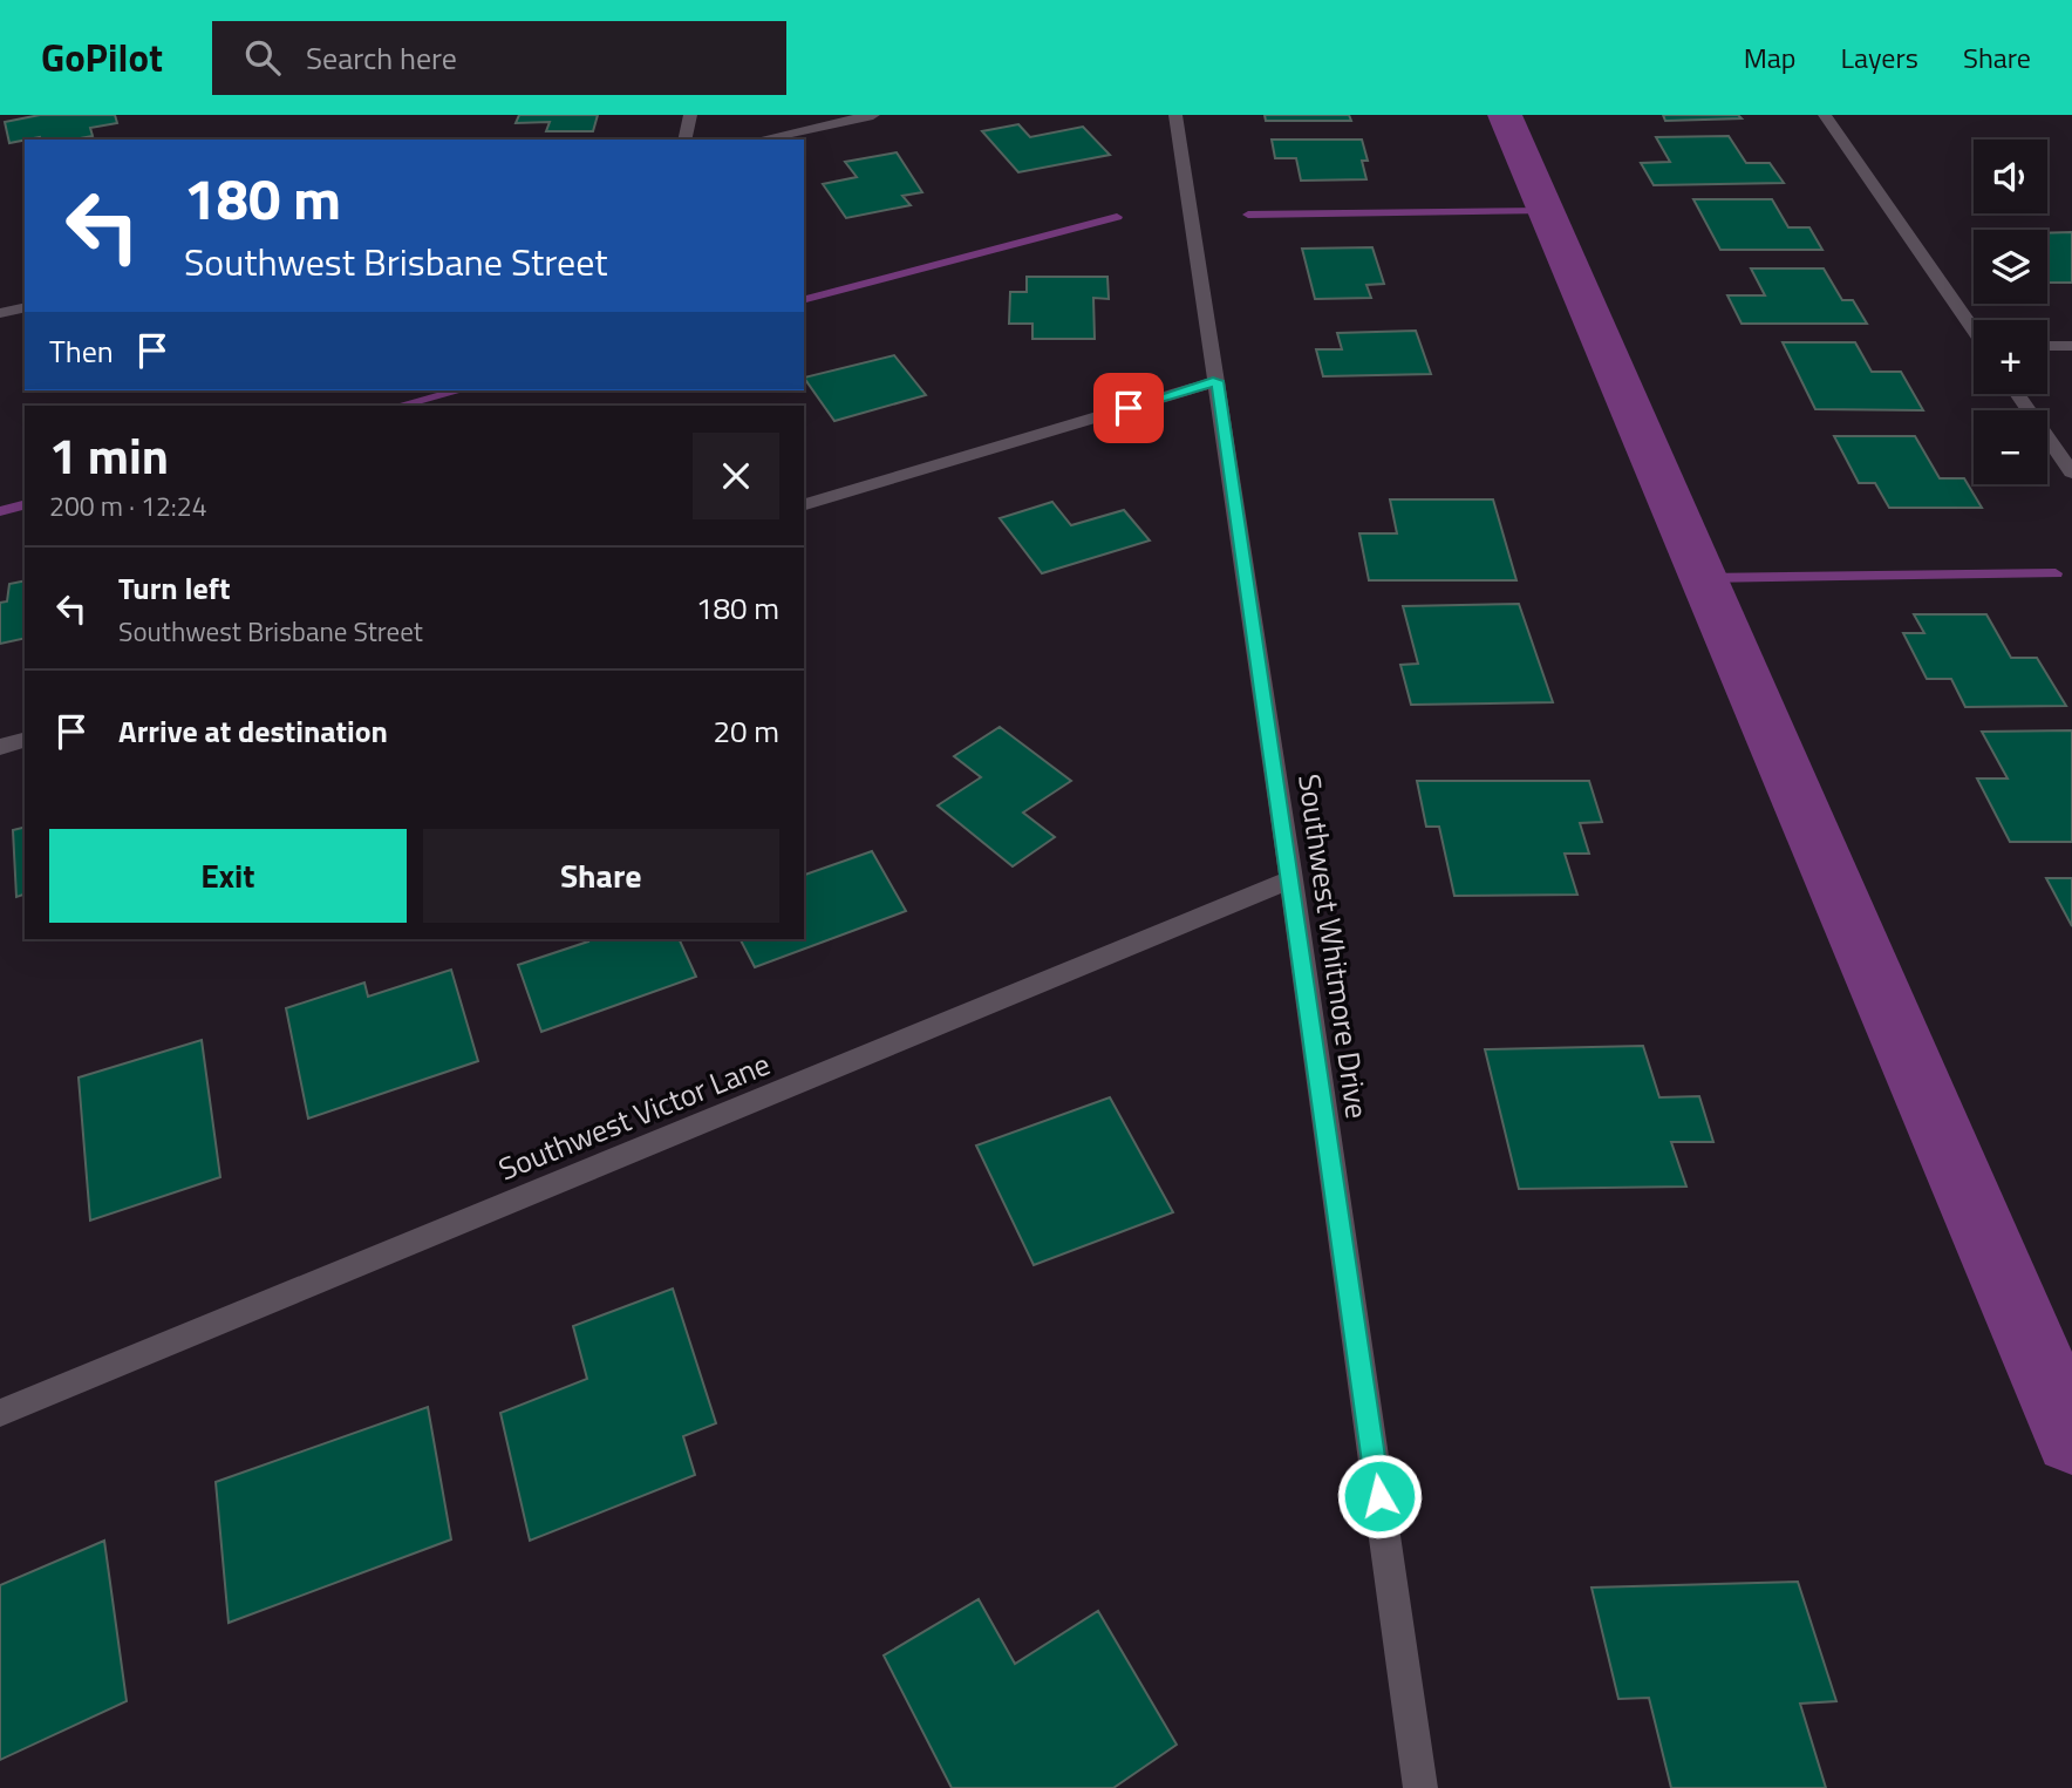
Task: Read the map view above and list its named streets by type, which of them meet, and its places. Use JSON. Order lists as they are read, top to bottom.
{
  "streets": {
    "street": ["Southwest Whitmore Drive", "Southwest Victor Lane"]
  },
  "crossings": [
    ["Southwest Whitmore Drive", "Southwest Victor Lane"]
  ],
  "page": {
    "header": "GoPilot",
    "search": "Search here",
    "nav": ["Map", "Layers", "Share"],
    "map_buttons": ["+", "−"],
    "turn": ["180 m", "Southwest Brisbane Street"],
    "then": "Then",
    "heading": ["1 min", "200 m · 12:24"],
    "list": [
      {
        "name": "Turn left",
        "note": "Southwest Brisbane Street",
        "value": "180 m"
      },
      {
        "name": "Arrive at destination",
        "value": "20 m"
      }
    ],
    "buttons": ["Exit", "Share"]
  }
}
